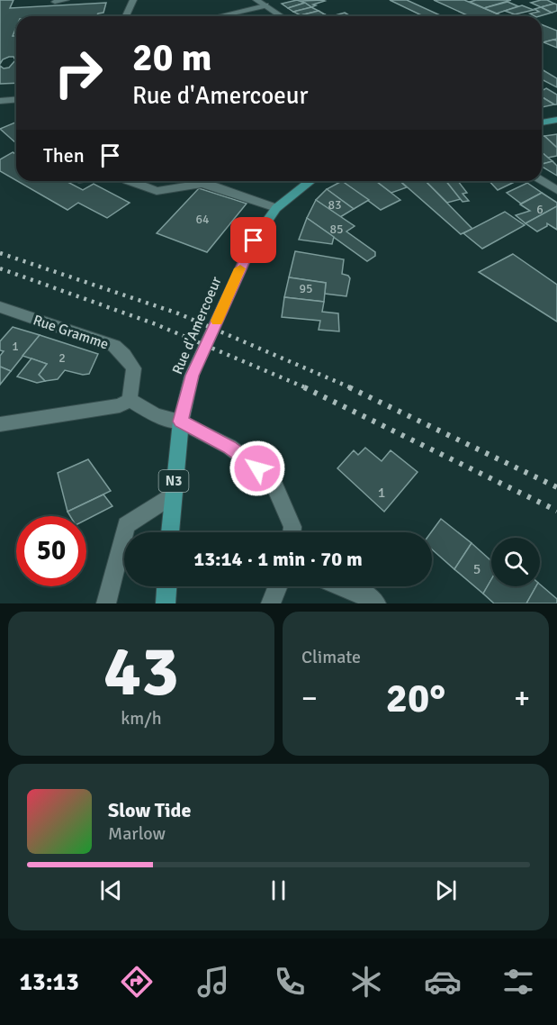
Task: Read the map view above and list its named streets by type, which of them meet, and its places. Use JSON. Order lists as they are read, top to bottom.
{
  "streets": {
    "main road": ["Rue d'Amercoeur", "N3"],
    "street": ["Rue Gramme"]
  },
  "crossings": [
    ["Rue d'Amercoeur", "N3"]
  ],
  "house_numbers": [
    "83",
    "6",
    "64",
    "85",
    "95",
    "1",
    "2",
    "1",
    "5"
  ],
  "page": {
    "turn": ["20 m", "Rue d'Amercoeur"],
    "then": "Then",
    "limit": "50",
    "trip": "13:14 · 1 min · 70 m",
    "tile": [
      ["43", "km/h"],
      "Climate"
    ],
    "heat": ["−", "20°", "+"],
    "song": ["Slow Tide", "Marlow"],
    "tabs": "13:13"
  }
}
